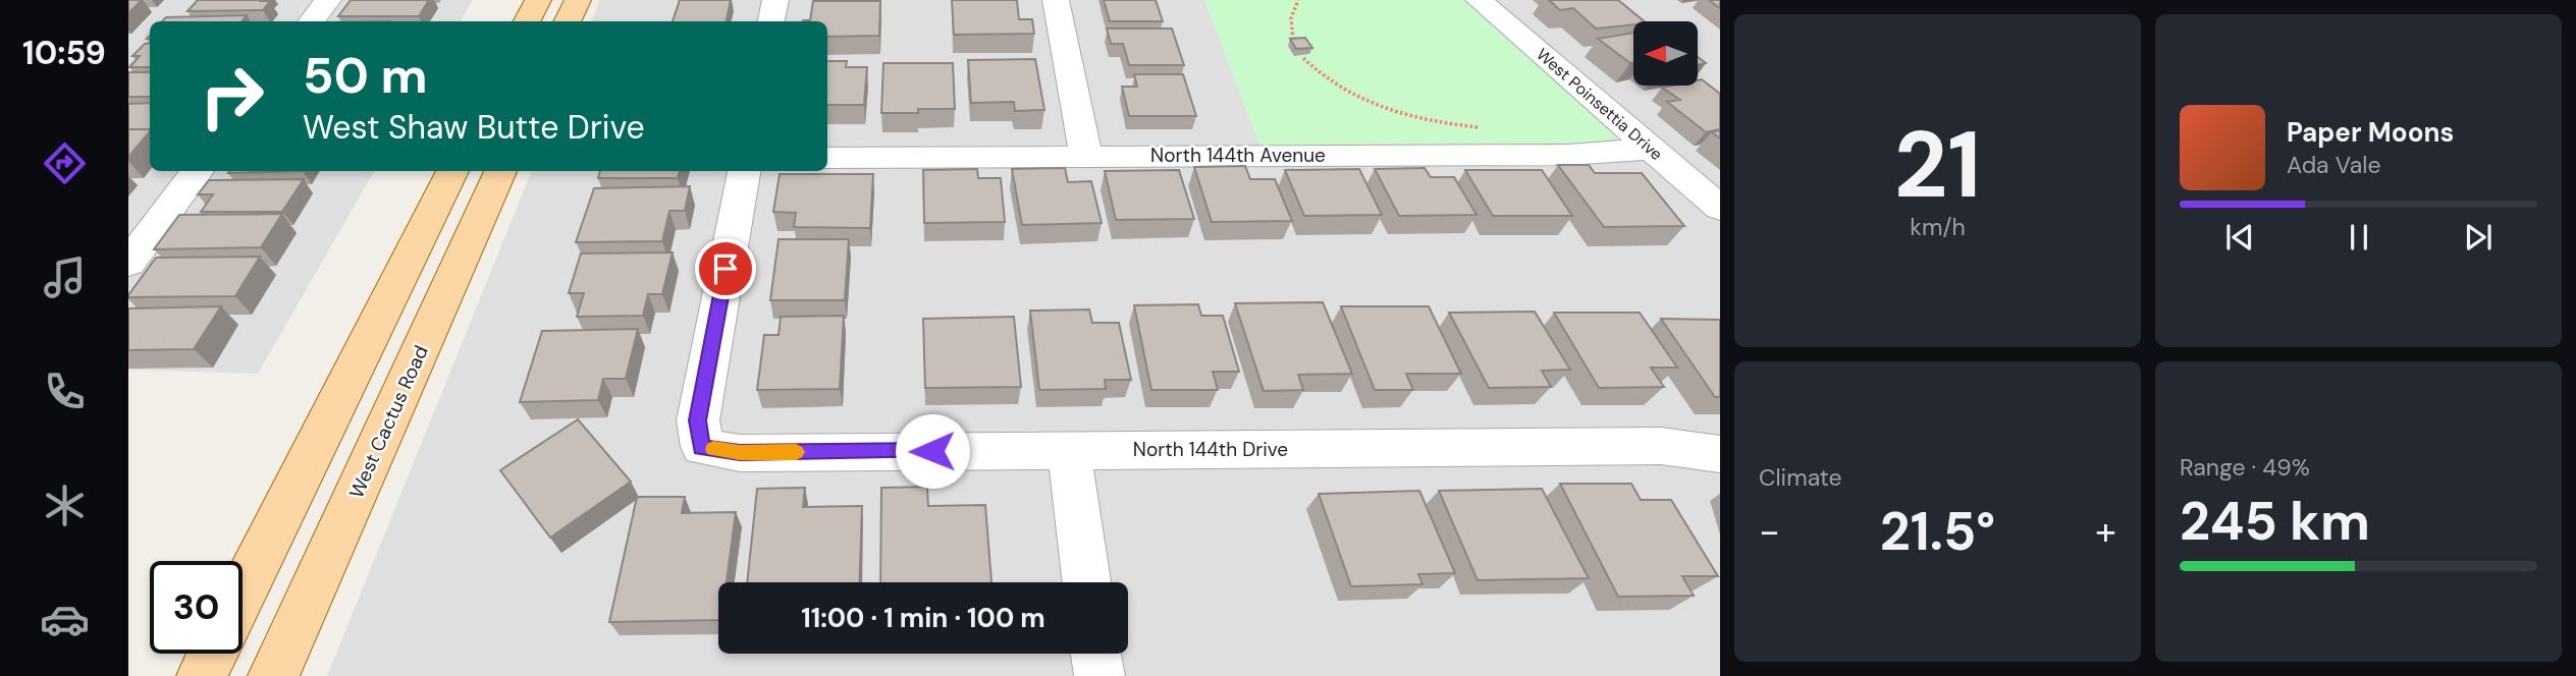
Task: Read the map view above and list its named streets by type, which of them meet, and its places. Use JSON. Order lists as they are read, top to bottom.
{
  "streets": {
    "main road": ["West Cactus Road"],
    "street": ["West Poinsettia Drive", "North 144th Avenue", "North 144th Drive"]
  },
  "crossings": [
    ["West Poinsettia Drive", "North 144th Avenue"]
  ],
  "north": "left",
  "page": {
    "tabs": "10:59",
    "tile": [
      ["21", "km/h"],
      "Climate",
      ["Range · 49%", "245 km"]
    ],
    "turn": ["50 m", "West Shaw Butte Drive"],
    "song": ["Paper Moons", "Ada Vale"],
    "heat": ["−", "21.5°", "+"],
    "limit": "30",
    "trip": "11:00 · 1 min · 100 m"
  }
}
